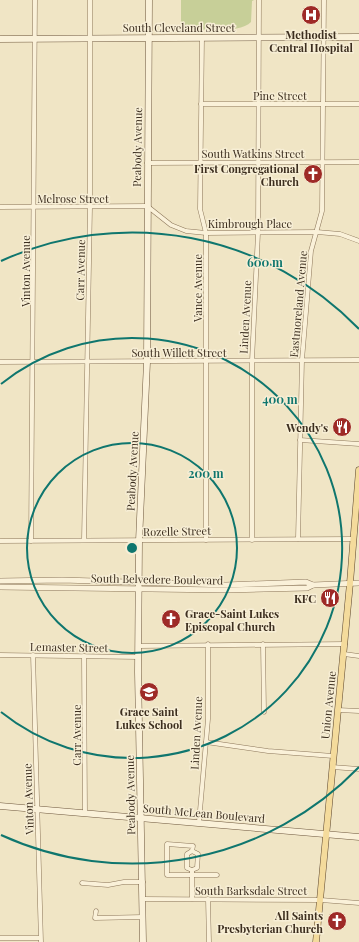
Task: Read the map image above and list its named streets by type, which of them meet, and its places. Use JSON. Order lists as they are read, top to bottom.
{
  "streets": {
    "main road": [
      "South Cleveland Street",
      "Peabody Avenue",
      "Union Avenue",
      "South McLean Boulevard"
    ],
    "street": [
      "Pine Street",
      "South Watkins Street",
      "Melrose Street",
      "Kimbrough Place",
      "Carr Avenue",
      "Vinton Avenue",
      "Vance Avenue",
      "Eastmoreland Avenue",
      "Linden Avenue",
      "South Willett Street",
      "Rozelle Street",
      "South Belvedere Boulevard",
      "Lemaster Street",
      "South Barksdale Street"
    ]
  },
  "crossings": [
    ["South Cleveland Street", "Peabody Avenue"],
    ["South Cleveland Street", "Carr Avenue"],
    ["South Cleveland Street", "Vinton Avenue"],
    ["South Cleveland Street", "Vance Avenue"],
    ["South Cleveland Street", "Eastmoreland Avenue"],
    ["South Cleveland Street", "Linden Avenue"],
    ["Pine Street", "Vance Avenue"],
    ["Pine Street", "Eastmoreland Avenue"],
    ["Pine Street", "Linden Avenue"],
    ["Peabody Avenue", "South Watkins Street"],
    ["Peabody Avenue", "Melrose Street"],
    ["Peabody Avenue", "Kimbrough Place"],
    ["Peabody Avenue", "South Willett Street"],
    ["Peabody Avenue", "Rozelle Street"],
    ["Peabody Avenue", "South Belvedere Boulevard"],
    ["Peabody Avenue", "Lemaster Street"],
    ["Peabody Avenue", "South McLean Boulevard"],
    ["Peabody Avenue", "South Barksdale Street"],
    ["South Watkins Street", "Vance Avenue"],
    ["South Watkins Street", "Eastmoreland Avenue"],
    ["South Watkins Street", "Linden Avenue"],
    ["Melrose Street", "Kimbrough Place"],
    ["Melrose Street", "Carr Avenue"],
    ["Melrose Street", "Vinton Avenue"],
    ["Kimbrough Place", "Vance Avenue"],
    ["Kimbrough Place", "Eastmoreland Avenue"],
    ["Kimbrough Place", "Linden Avenue"],
    ["Carr Avenue", "South Willett Street"],
    ["Carr Avenue", "Rozelle Street"],
    ["Carr Avenue", "Lemaster Street"],
    ["Carr Avenue", "South McLean Boulevard"],
    ["Vinton Avenue", "South Willett Street"],
    ["Vinton Avenue", "Rozelle Street"],
    ["Vinton Avenue", "Lemaster Street"],
    ["Vinton Avenue", "South McLean Boulevard"],
    ["Vance Avenue", "South Willett Street"],
    ["Vance Avenue", "Rozelle Street"],
    ["Eastmoreland Avenue", "South Willett Street"],
    ["Eastmoreland Avenue", "Rozelle Street"],
    ["Linden Avenue", "South Willett Street"],
    ["Linden Avenue", "Rozelle Street"],
    ["Linden Avenue", "South McLean Boulevard"],
    ["Rozelle Street", "Union Avenue"],
    ["South Belvedere Boulevard", "Union Avenue"],
    ["Union Avenue", "South McLean Boulevard"],
    ["Union Avenue", "South Barksdale Street"]
  ],
  "places": {
    "hospital": ["Methodist Central Hospital"],
    "church": ["First Congregational Church", "Grace-Saint Lukes Episcopal Church", "All Saints Presbyterian Church"],
    "restaurant": ["Wendy's", "KFC"],
    "school or university": ["Grace Saint Lukes School"]
  },
  "rings": ["600 m", "400 m", "200 m"]
}
